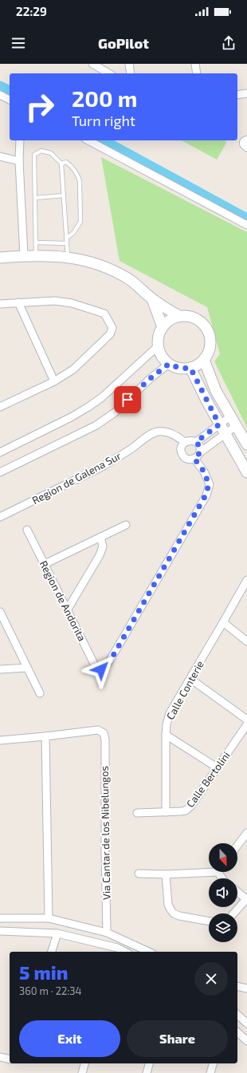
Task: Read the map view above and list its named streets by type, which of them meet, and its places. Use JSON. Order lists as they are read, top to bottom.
{
  "streets": {
    "street": [
      "Region de Galena Sur",
      "Region de Andorita",
      "Calle Conterie",
      "Calle Bertolini",
      "Via Cantar de los Nibelungos"
    ]
  },
  "crossings": [
    ["Region de Galena Sur", "Region de Andorita"],
    ["Calle Conterie", "Calle Bertolini"]
  ],
  "north": "bottom",
  "page": {
    "status": "22:29",
    "header": "GoPilot",
    "turn": ["200 m", "Turn right"],
    "heading": ["5 min", "360 m · 22:34"],
    "buttons": ["Exit", "Share"]
  }
}
